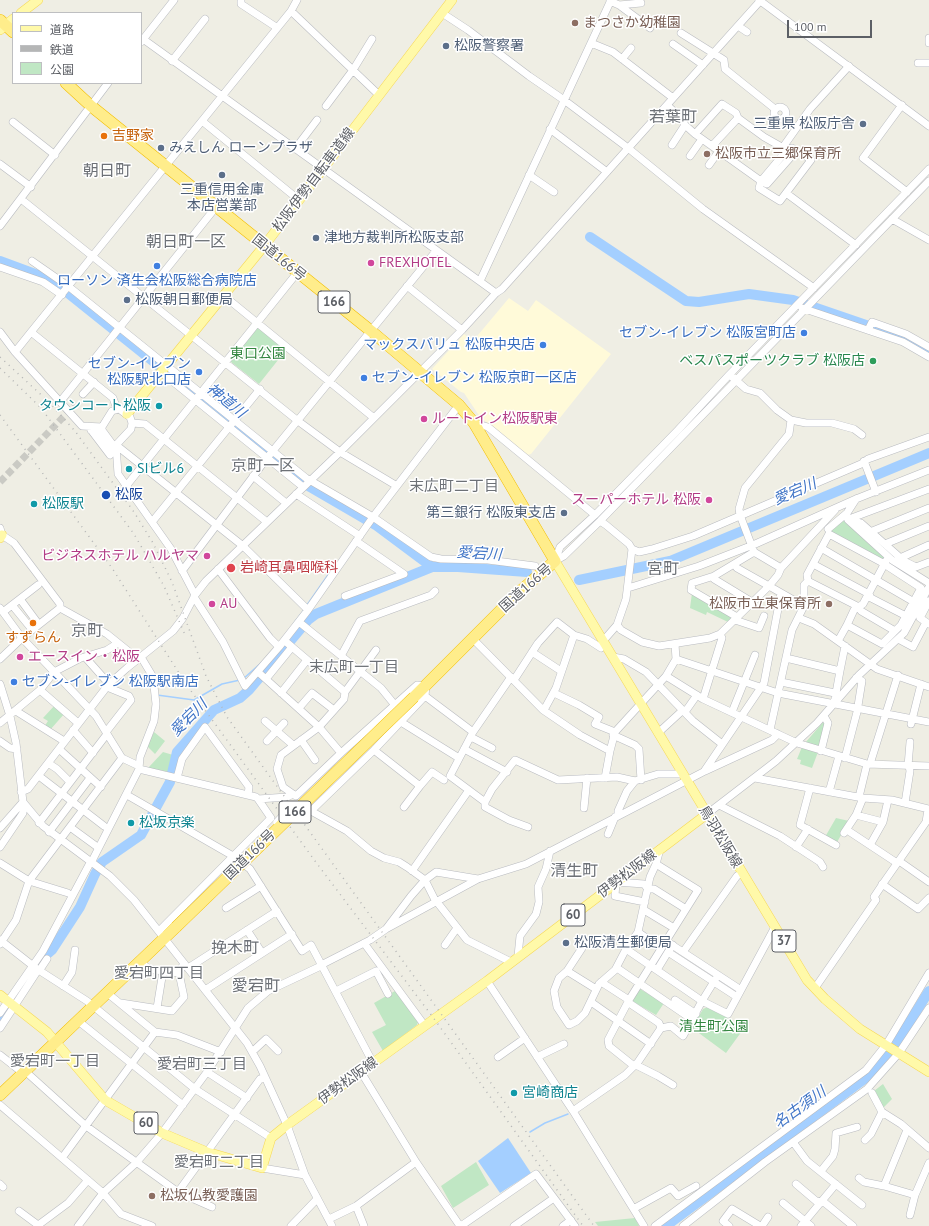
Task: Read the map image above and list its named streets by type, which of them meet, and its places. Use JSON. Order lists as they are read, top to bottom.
{
  "streets": {
    "highway": ["国道166号", "166"],
    "main road": [
      "松阪伊勢自転車道線",
      "鳥羽松阪線",
      "伊勢松阪線",
      "60",
      "37"
    ]
  },
  "crossings": [
    ["松阪伊勢自転車道線", "国道166号"],
    ["国道166号", "鳥羽松阪線"],
    ["国道166号", "60"],
    ["鳥羽松阪線", "伊勢松阪線"]
  ],
  "districts": [
    "若葉町",
    "朝日町",
    "朝日町一区",
    "京町一区",
    "末広町二丁目",
    "宮町",
    "京町",
    "末広町一丁目",
    "清生町",
    "挽木町",
    "愛宕町四丁目",
    "愛宕町",
    "愛宕町一丁目",
    "愛宕町三丁目",
    "愛宕町二丁目"
  ],
  "water": ["神道川", "愛宕川", "名古須川"],
  "parks": ["東口公園", "清生町公園"],
  "places": [
    "まつさか幼稚園",
    "松阪警察署",
    "三重県 松阪庁舎",
    "吉野家",
    "みえしん ローンプラザ",
    "松阪市立三郷保育所",
    "三重信用金庫 本店営業部",
    "津地方裁判所松阪支部",
    "FREXHOTEL",
    "ローソン 済生会松阪総合病院店",
    "松阪朝日郵便局",
    "セブン-イレブン 松阪宮町店",
    "マックスバリュ 松阪中央店",
    "ベスパスポーツクラブ 松阪店",
    "セブン-イレブン 松阪駅北口店",
    "セブン-イレブン 松阪京町一区店",
    "タウンコート松阪",
    "ルートイン松阪駅東",
    "SIビル6",
    "松阪",
    "スーパーホテル 松阪",
    "松阪駅",
    "第三銀行 松阪東支店",
    "ビジネスホテル ハルヤマ",
    "岩崎耳鼻咽喉科",
    "AU",
    "松阪市立東保育所",
    "すずらん",
    "エースイン・松阪",
    "セブン-イレブン 松阪駅南店",
    "松坂京楽",
    "松阪清生郵便局",
    "宮崎商店",
    "松坂仏教愛護園"
  ],
  "legend": ["道路", "鉄道", "公園"],
  "scale_bar": "100 m"
}
